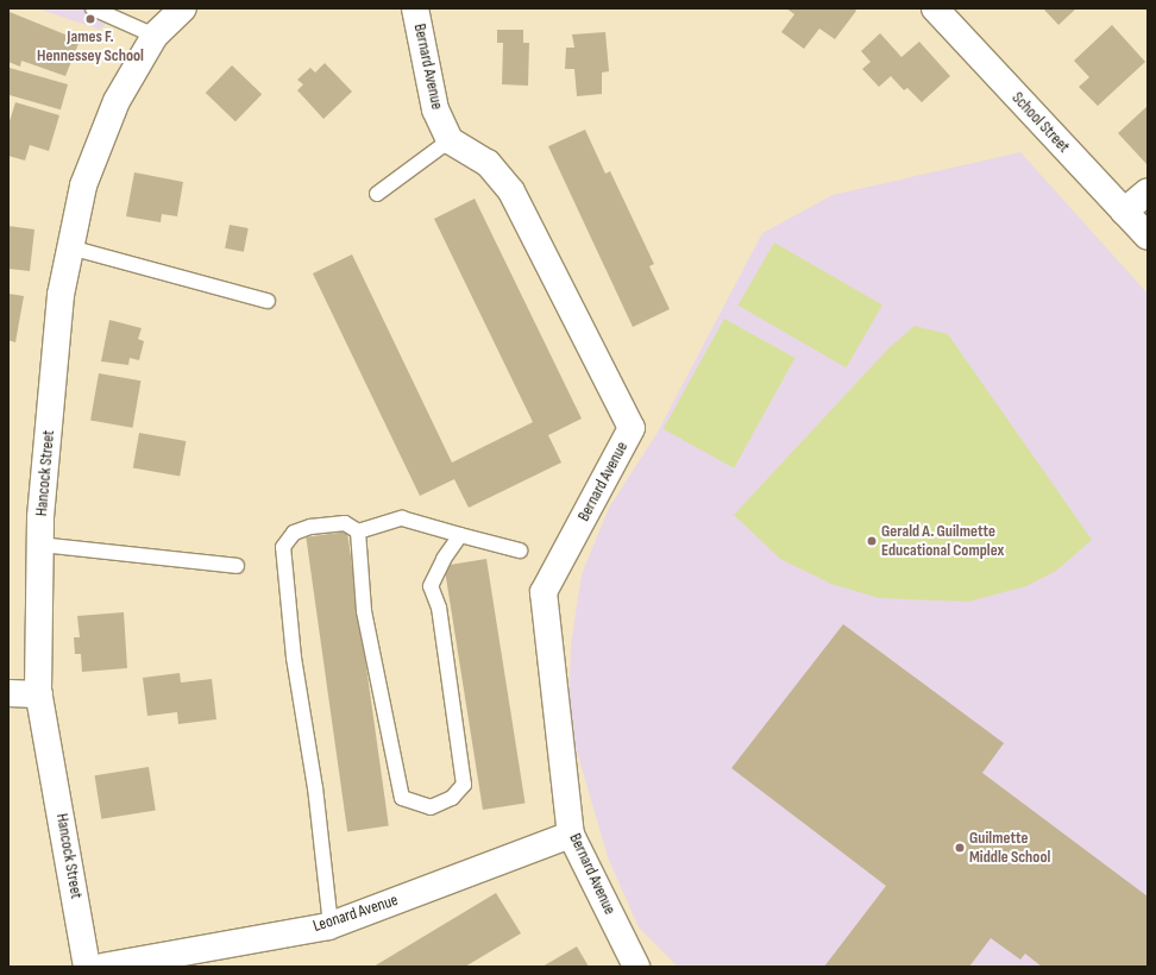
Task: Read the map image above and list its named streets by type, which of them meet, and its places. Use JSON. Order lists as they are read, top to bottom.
{
  "streets": {
    "street": [
      "Bernard Avenue",
      "School Street",
      "Hancock Street",
      "Leonard Avenue"
    ]
  },
  "crossings": [
    ["Bernard Avenue", "Leonard Avenue"]
  ],
  "places": ["James F. Hennessey School", "Gerald A. Guilmette Educational Complex", "Guilmette Middle School"]
}
